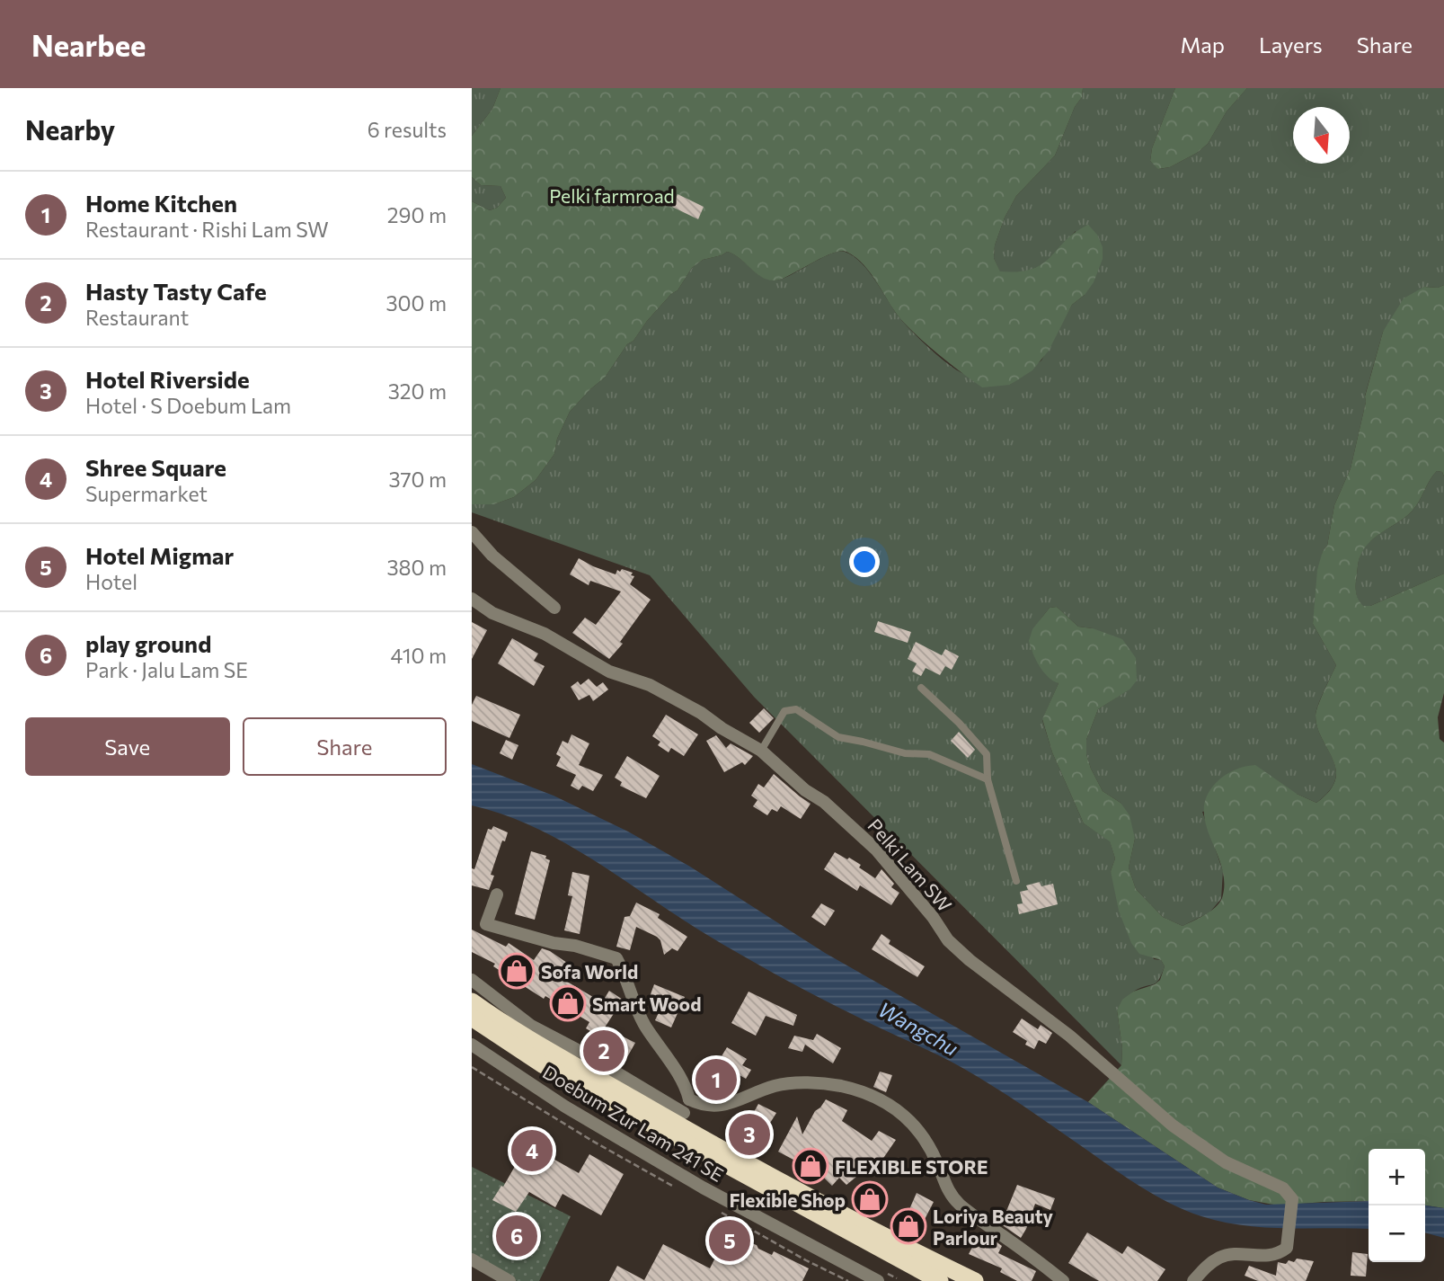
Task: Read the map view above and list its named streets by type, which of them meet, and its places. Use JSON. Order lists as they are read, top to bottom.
{
  "streets": {
    "street": ["Pelki Lam SW", "Doebum Zur Lam 241 SE"]
  },
  "water": ["Wangchu"],
  "parks": ["Pelki farmroad"],
  "places": {
    "shop": [
      "Sofa World",
      "Smart Wood",
      "FLEXIBLE STORE",
      "Flexible Shop",
      "Loriya Beauty Parlour"
    ]
  },
  "north": "bottom",
  "page": {
    "header": "Nearbee",
    "nav": ["Map", "Layers", "Share"],
    "heading": ["Nearby", "6 results"],
    "list": [
      {
        "mark": "1",
        "name": "Home Kitchen",
        "note": "Restaurant · Rishi Lam SW",
        "value": "290 m"
      },
      {
        "mark": "2",
        "name": "Hasty Tasty Cafe",
        "note": "Restaurant",
        "value": "300 m"
      },
      {
        "mark": "3",
        "name": "Hotel Riverside",
        "note": "Hotel · S Doebum Lam",
        "value": "320 m"
      },
      {
        "mark": "4",
        "name": "Shree Square",
        "note": "Supermarket",
        "value": "370 m"
      },
      {
        "mark": "5",
        "name": "Hotel Migmar",
        "note": "Hotel",
        "value": "380 m"
      },
      {
        "mark": "6",
        "name": "play ground",
        "note": "Park · Jalu Lam SE",
        "value": "410 m"
      }
    ],
    "buttons": ["Save", "Share"],
    "pins": [
      "2",
      "1",
      "3",
      "4",
      "6",
      "5"
    ],
    "map_buttons": ["+", "−"]
  }
}
